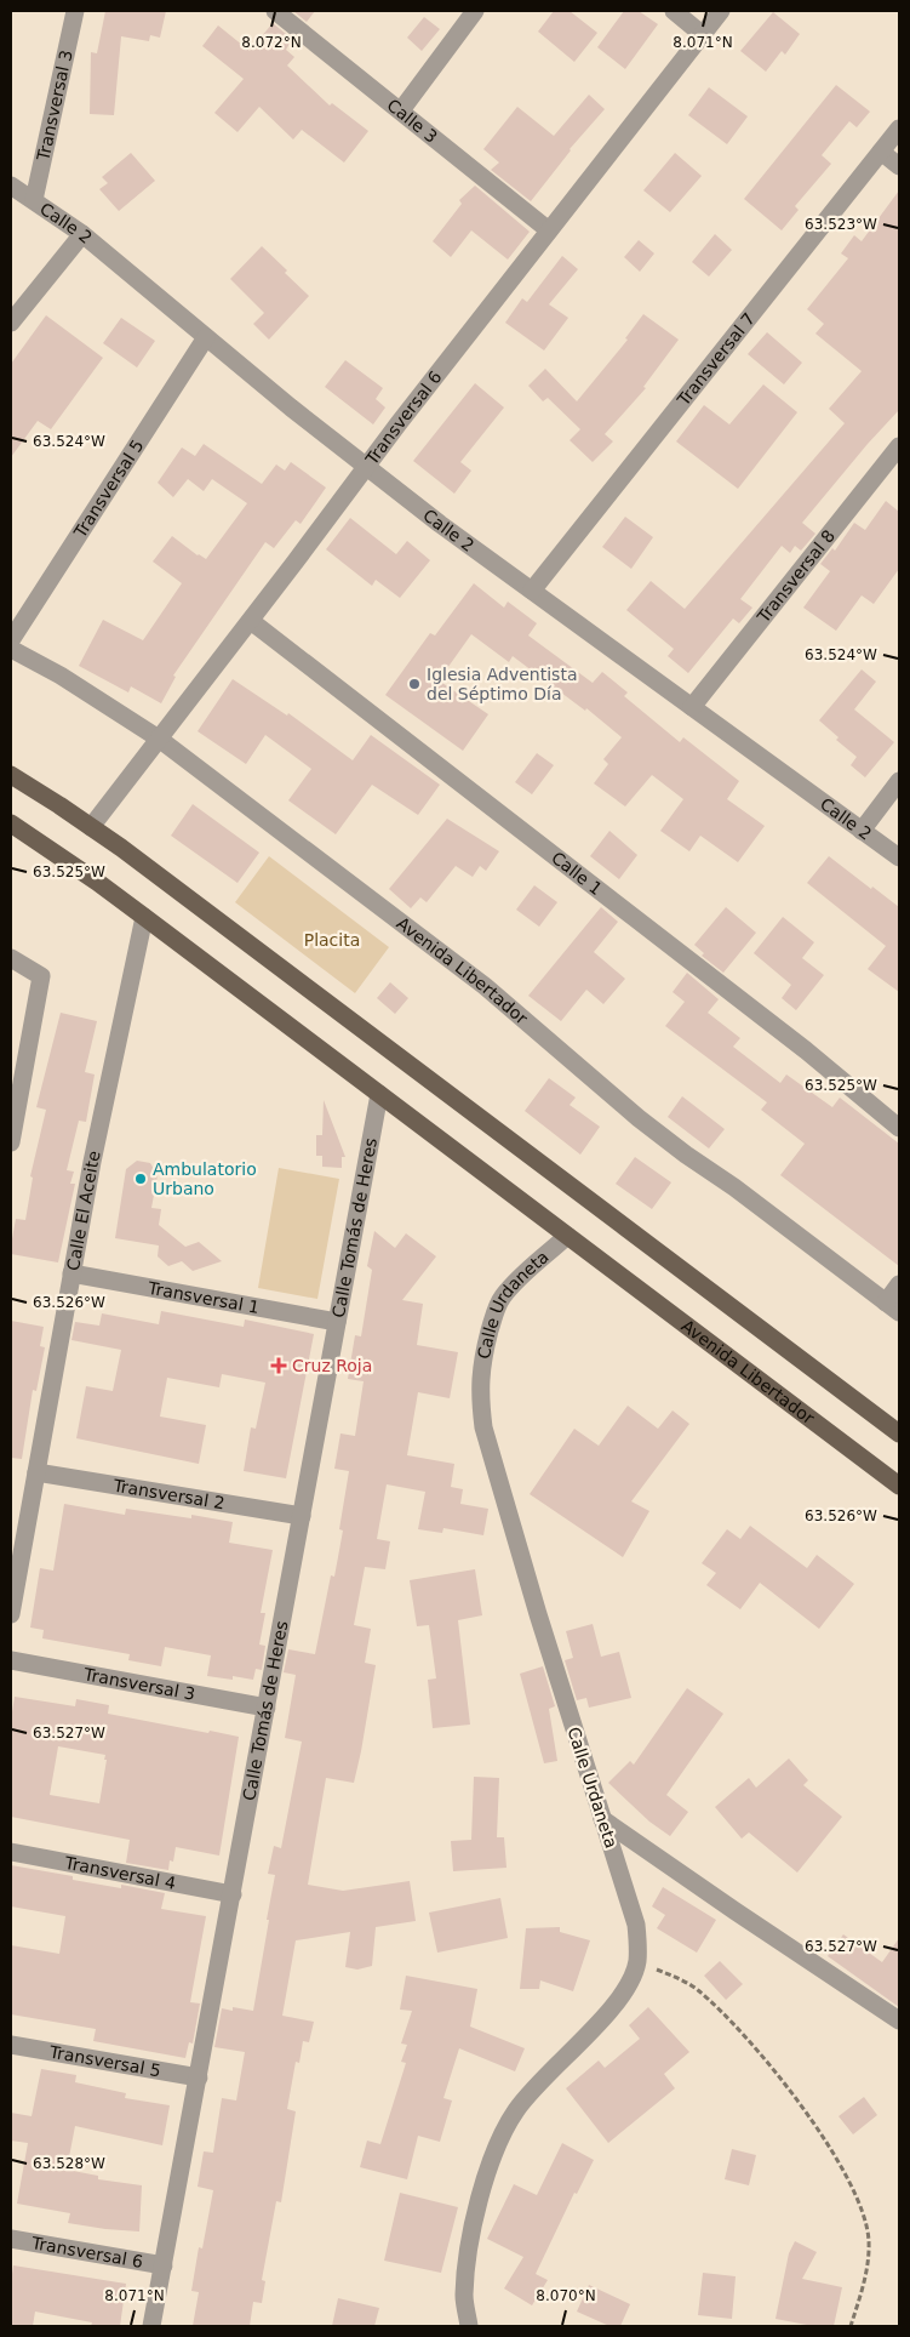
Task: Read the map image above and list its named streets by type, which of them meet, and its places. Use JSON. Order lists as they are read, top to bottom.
{
  "streets": {
    "main road": ["Avenida Libertador"],
    "street": [
      "Transversal 3",
      "Calle 3",
      "Calle 2",
      "Transversal 7",
      "Transversal 6",
      "Transversal 5",
      "Transversal 8",
      "Calle 1",
      "Calle El Aceite",
      "Calle Tomás de Heres",
      "Transversal 1",
      "Calle Urdaneta",
      "Transversal 2",
      "Transversal 4"
    ]
  },
  "crossings": [
    ["Transversal 3", "Calle 2"],
    ["Transversal 3", "Calle Tomás de Heres"],
    ["Calle 3", "Transversal 6"],
    ["Calle 2", "Transversal 7"],
    ["Calle 2", "Transversal 6"],
    ["Calle 2", "Transversal 5"],
    ["Calle 2", "Transversal 8"],
    ["Transversal 6", "Calle 1"],
    ["Transversal 6", "Avenida Libertador"],
    ["Transversal 6", "Calle Tomás de Heres"],
    ["Transversal 5", "Calle Tomás de Heres"],
    ["Avenida Libertador", "Calle El Aceite"],
    ["Avenida Libertador", "Calle Tomás de Heres"],
    ["Avenida Libertador", "Calle Urdaneta"],
    ["Calle El Aceite", "Transversal 1"],
    ["Calle El Aceite", "Transversal 2"],
    ["Calle Tomás de Heres", "Transversal 1"],
    ["Calle Tomás de Heres", "Transversal 2"],
    ["Calle Tomás de Heres", "Transversal 4"]
  ],
  "parks": ["Placita"],
  "places": {
    "other": ["Iglesia Adventista del Séptimo Día", "Ambulatorio Urbano"],
    "health": ["Cruz Roja"]
  },
  "coordinates": [
    "8.072°N",
    "8.071°N",
    "63.523°W",
    "63.524°W",
    "63.525°W",
    "63.526°W",
    "63.527°W",
    "63.528°W",
    "8.070°N"
  ]
}
